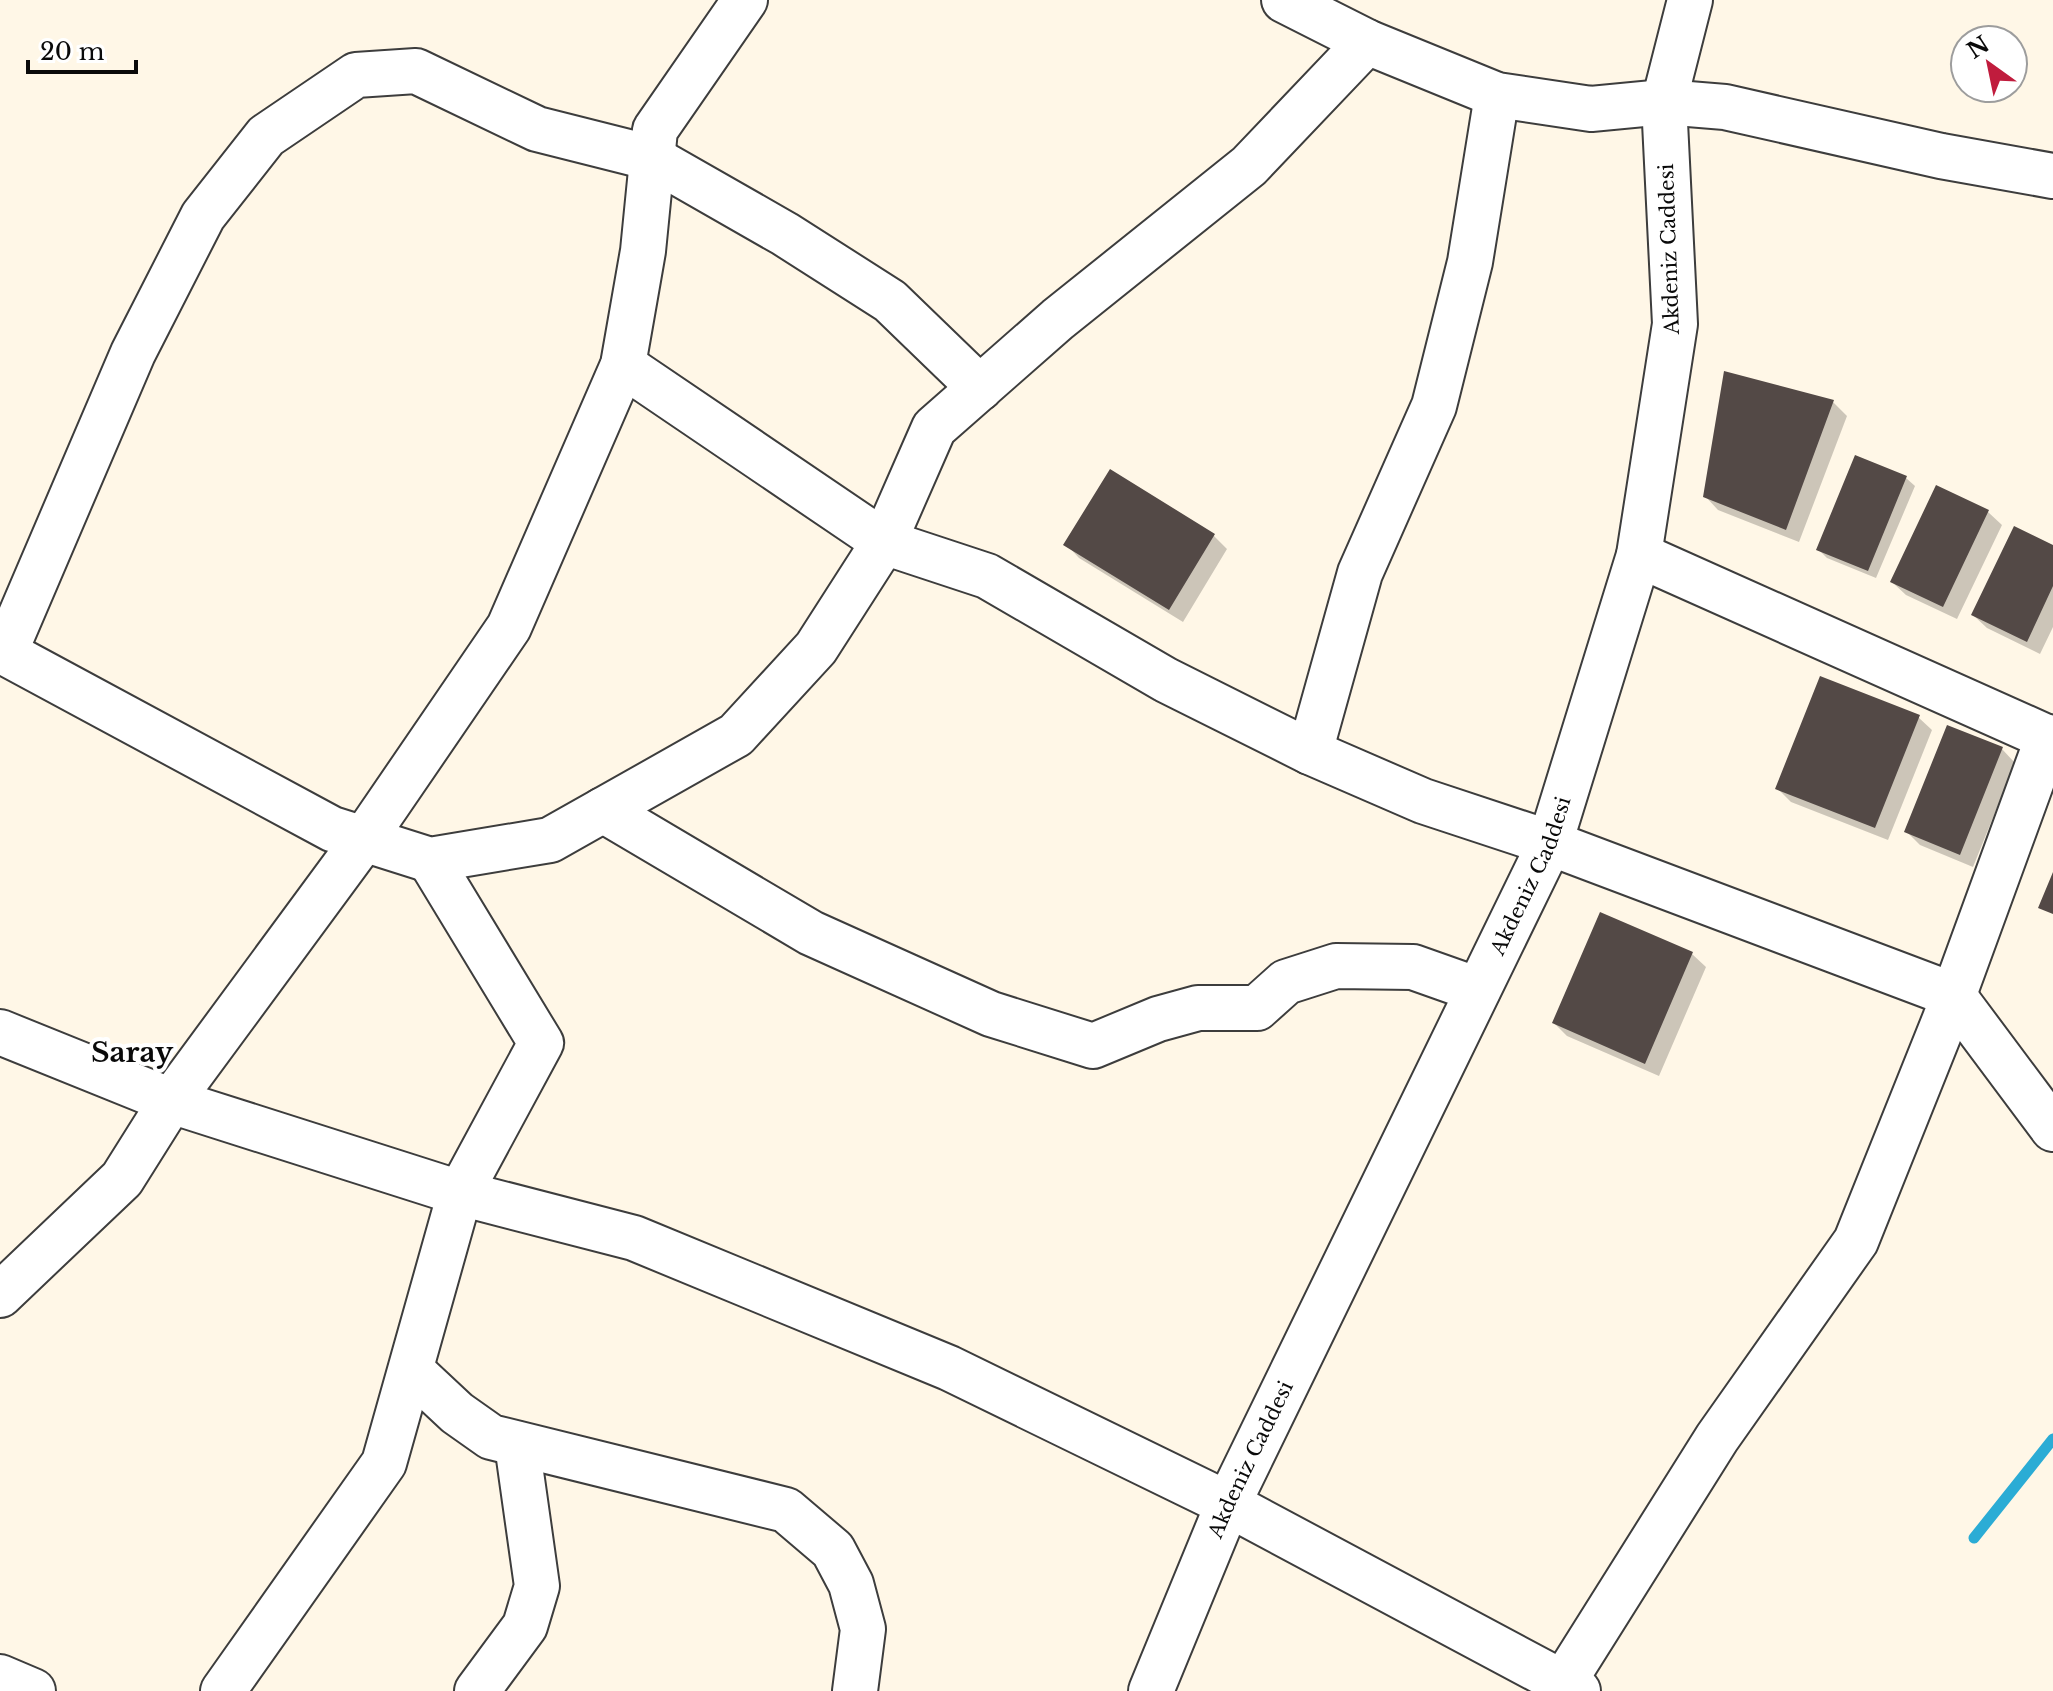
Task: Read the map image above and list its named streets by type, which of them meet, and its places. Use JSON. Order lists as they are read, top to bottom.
{
  "streets": {
    "street": ["Akdeniz Caddesi"]
  },
  "districts": ["Saray"],
  "scale_bar": "20 m",
  "north": "top left"
}
